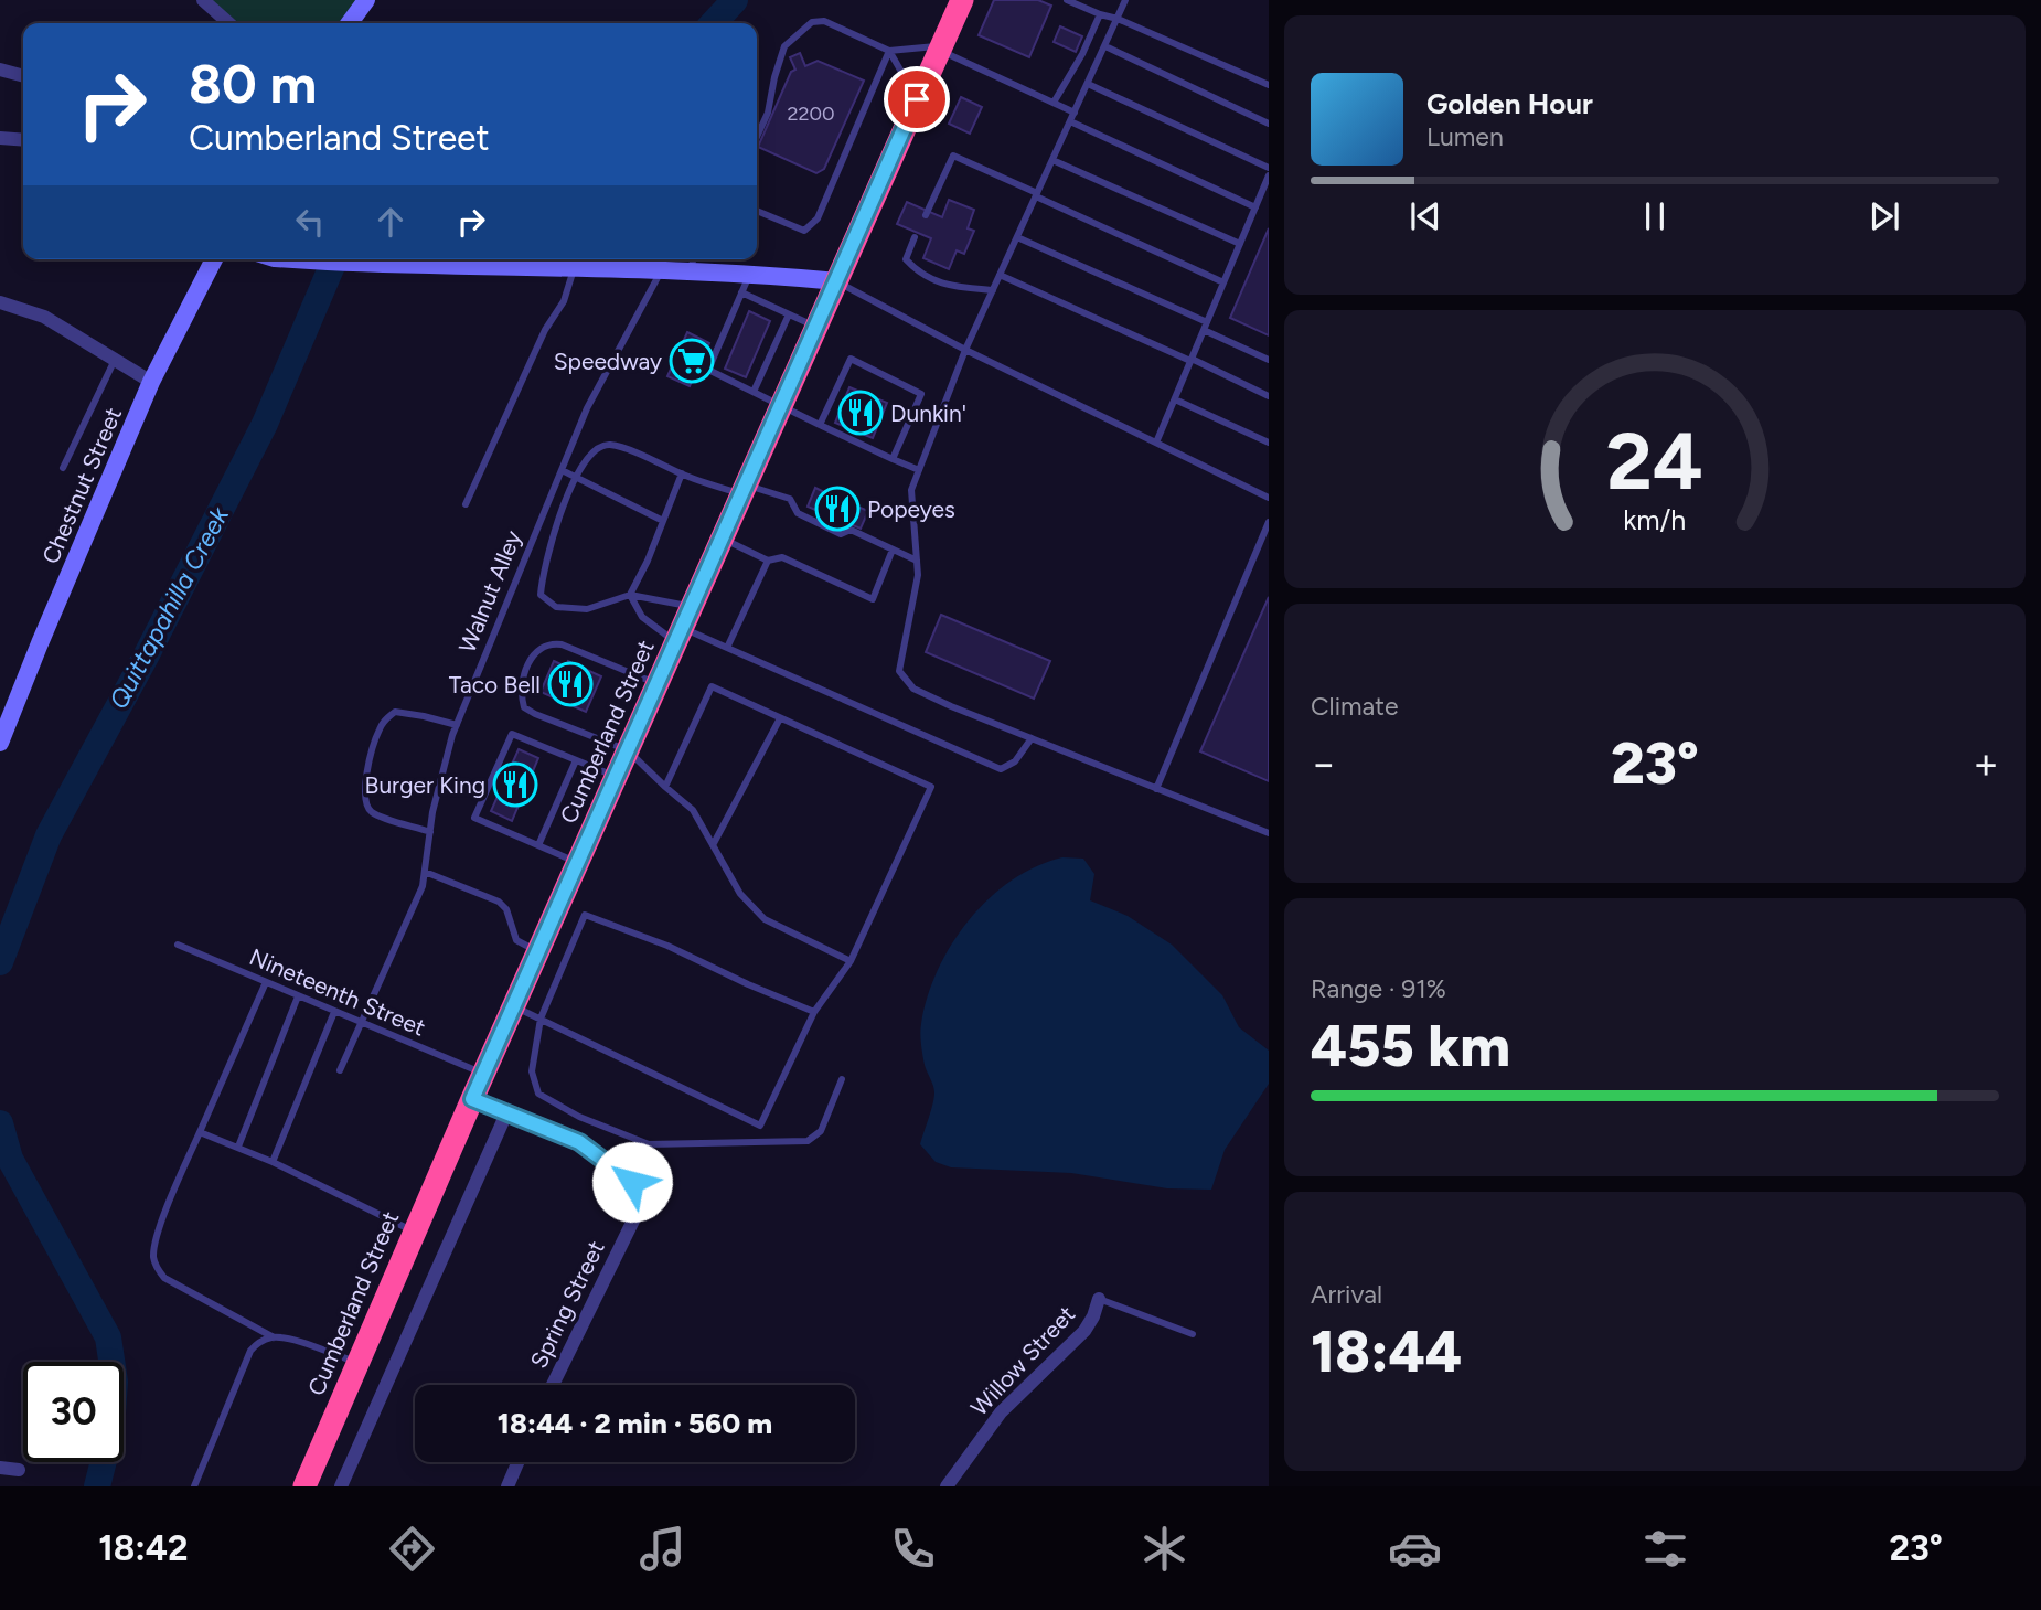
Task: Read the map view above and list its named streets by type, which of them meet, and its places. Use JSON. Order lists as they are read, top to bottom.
{
  "streets": {
    "highway": ["Cumberland Street"],
    "street": ["Chestnut Street", "Spring Street", "Willow Street"],
    "lane": ["Walnut Alley", "Nineteenth Street"]
  },
  "crossings": [
    ["Walnut Alley", "Nineteenth Street"],
    ["Cumberland Street", "Nineteenth Street"],
    ["Cumberland Street", "Spring Street"]
  ],
  "water": ["Quittapahilla Creek"],
  "places": {
    "supermarket": ["Speedway"],
    "restaurant": [
      "Dunkin'",
      "Popeyes",
      "Taco Bell",
      "Burger King"
    ]
  },
  "house_numbers": ["2200"],
  "page": {
    "turn": ["80 m", "Cumberland Street"],
    "song": ["Golden Hour", "Lumen"],
    "tile": [
      "Climate",
      ["Range · 91%", "455 km"],
      ["Arrival", "18:44"]
    ],
    "heat": ["−", "23°", "+"],
    "limit": "30",
    "trip": "18:44 · 2 min · 560 m",
    "tabs": ["18:42", "23°"],
    "gauge": ["24", "km/h"]
  }
}
